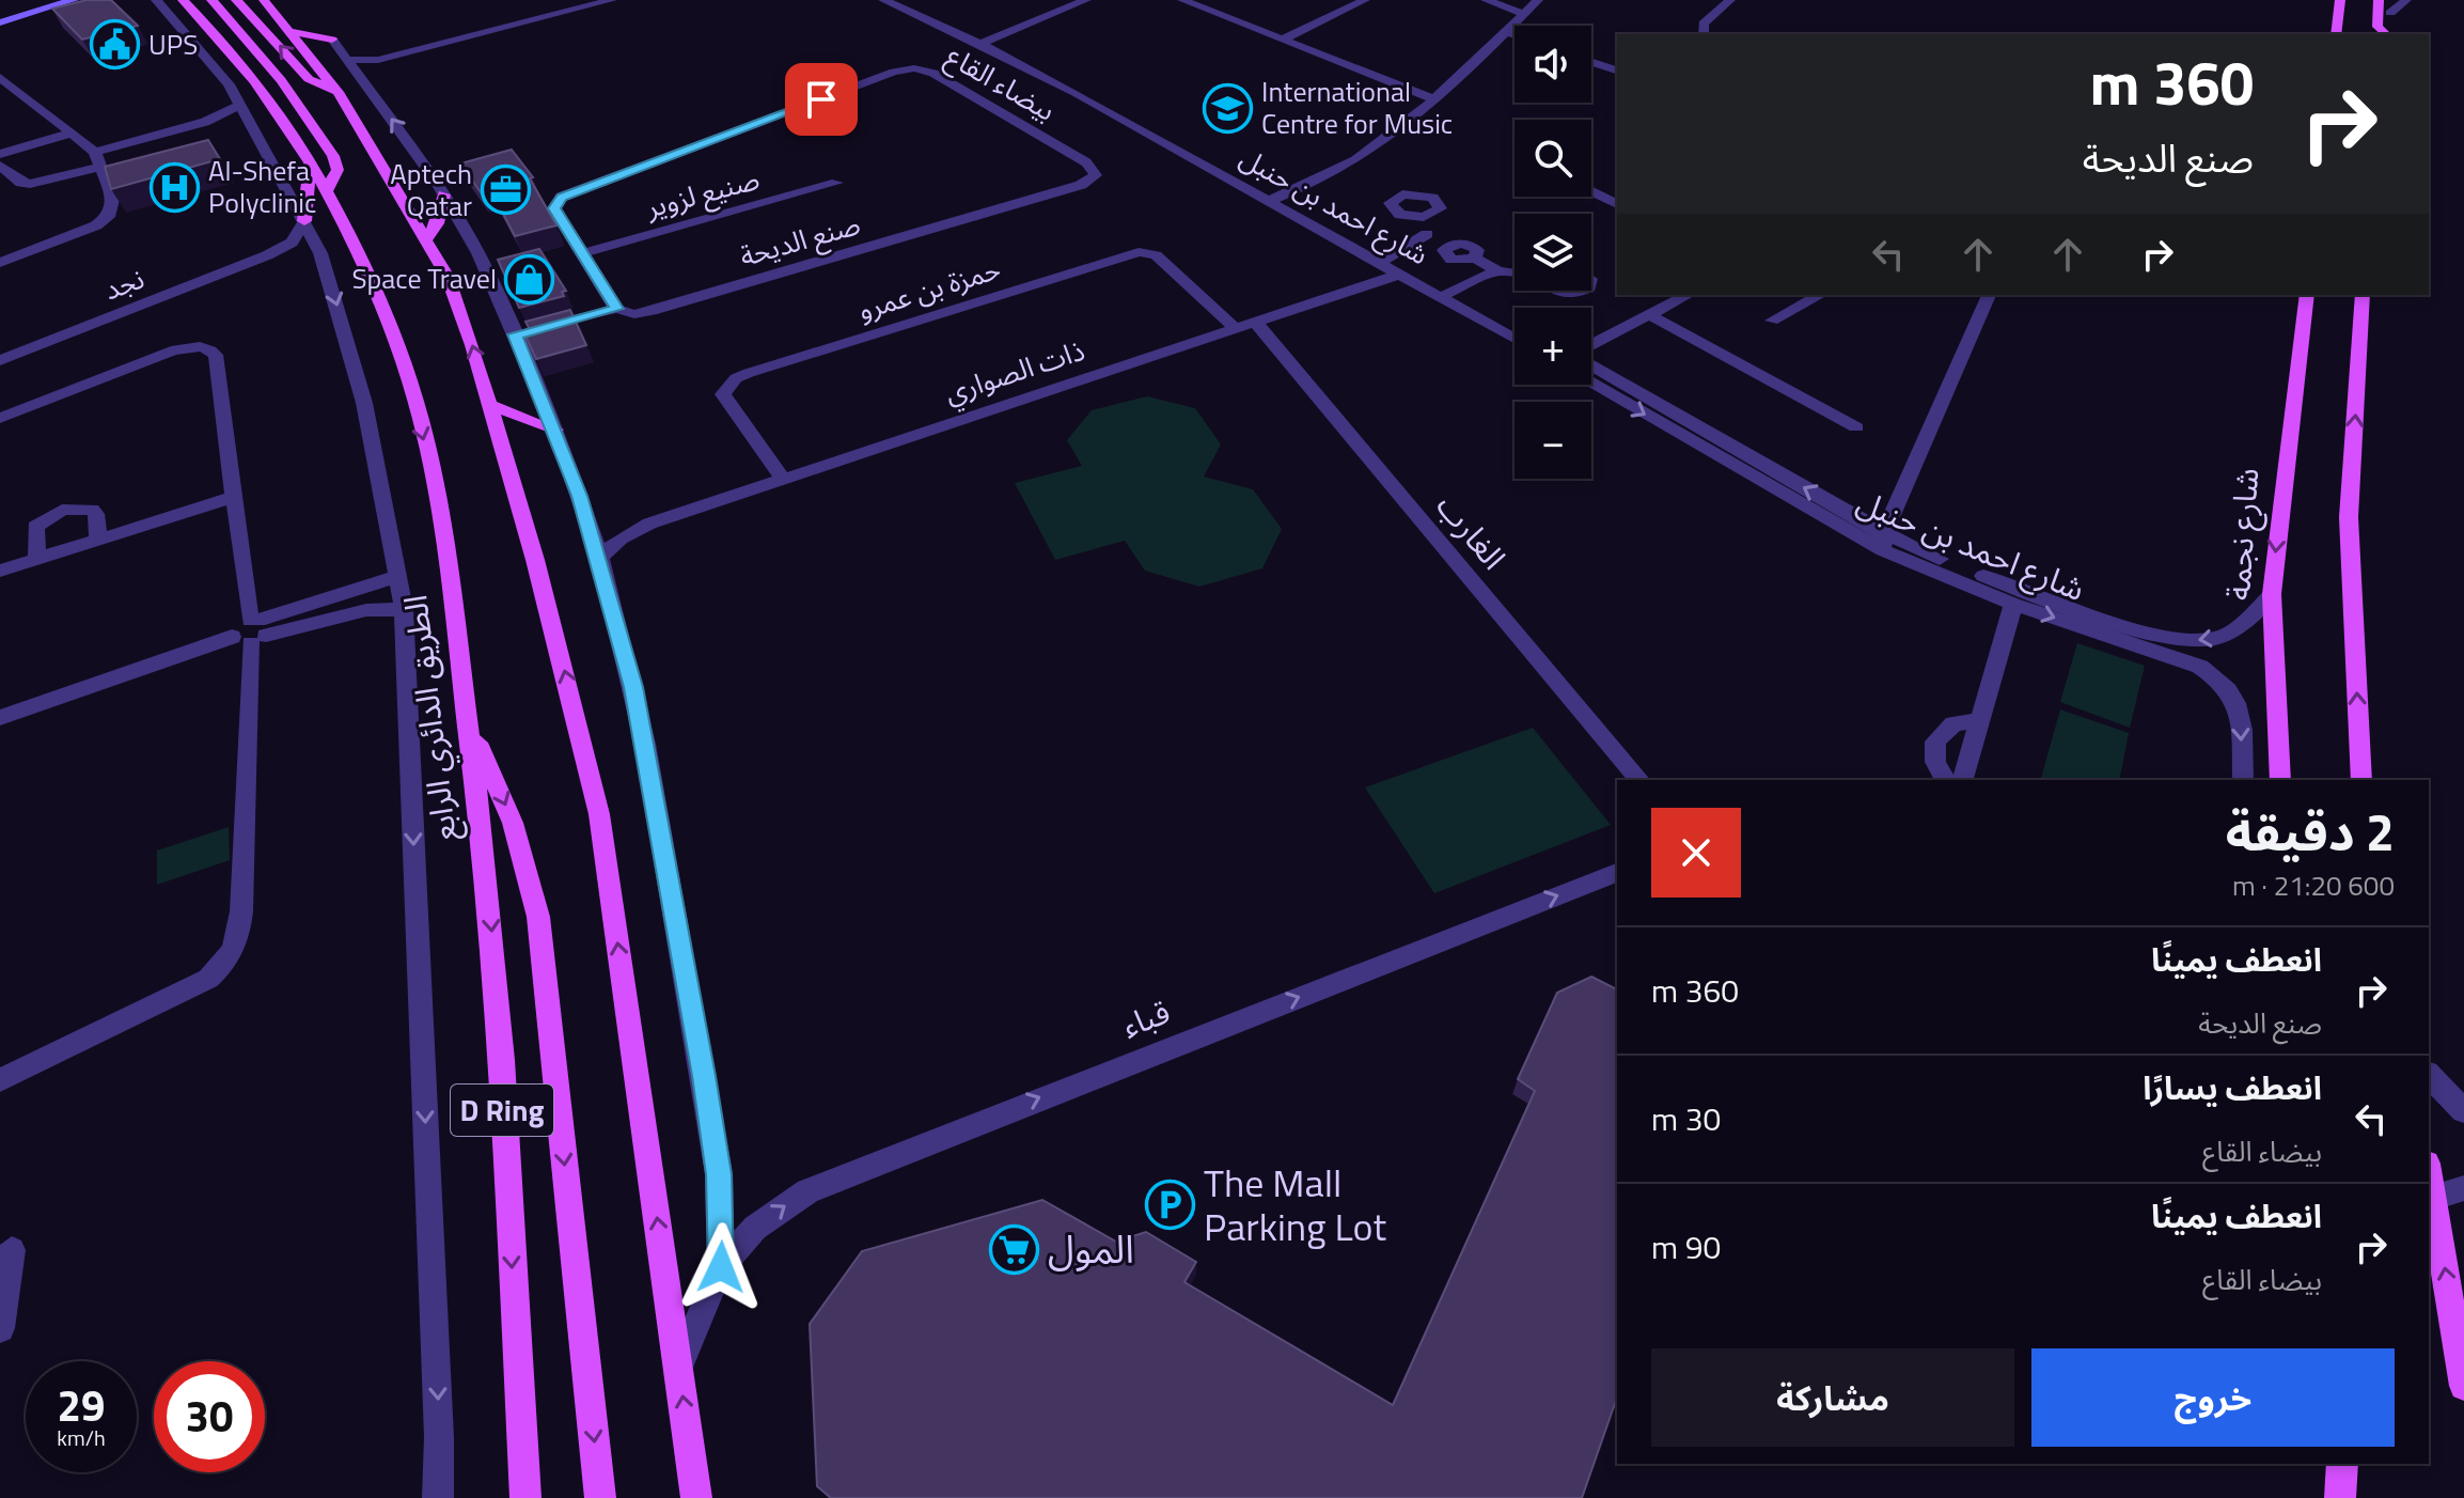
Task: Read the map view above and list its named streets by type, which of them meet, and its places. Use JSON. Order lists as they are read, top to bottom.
{
  "streets": {
    "main road": ["شارع نجمة", "الطريق الدائري الرابع", "D Ring"],
    "street": [
      "بيضاء القاع",
      "صنيع لزوير",
      "شارع احمد بن حنبل",
      "صنع الديحة",
      "نجد",
      "حمزة بن عمرو",
      "ذات الصواري",
      "الغارب",
      "قباء"
    ]
  },
  "crossings": [
    ["بيضاء القاع", "صنيع لزوير"],
    ["بيضاء القاع", "صنع الديحة"],
    ["شارع احمد بن حنبل", "ذات الصواري"],
    ["شارع احمد بن حنبل", "شارع نجمة"],
    ["نجد", "الطريق الدائري الرابع"],
    ["حمزة بن عمرو", "ذات الصواري"],
    ["ذات الصواري", "الغارب"]
  ],
  "one_way": ["قباء"],
  "places": {
    "public building": ["UPS"],
    "school or university": ["International Centre for Music"],
    "hospital": ["Al-Shefa Polyclinic"],
    "office": ["Aptech Qatar"],
    "shop": ["Space Travel"],
    "parking": ["The Mall Parking Lot"],
    "supermarket": ["المول"]
  },
  "page": {
    "map_buttons": ["+", "−"],
    "turn": ["360 m", "صنع الديحة"],
    "heading": ["2 دقيقة", "600 m · 21:20"],
    "list": [
      {
        "name": "انعطف يمينًا",
        "note": "صنع الديحة",
        "value": "360 m"
      },
      {
        "name": "انعطف يسارًا",
        "note": "بيضاء القاع",
        "value": "30 m"
      },
      {
        "name": "انعطف يمينًا",
        "note": "بيضاء القاع",
        "value": "90 m"
      }
    ],
    "buttons": ["خروج", "مشاركة"],
    "speed": "29 km/h",
    "limit": "30"
  }
}
